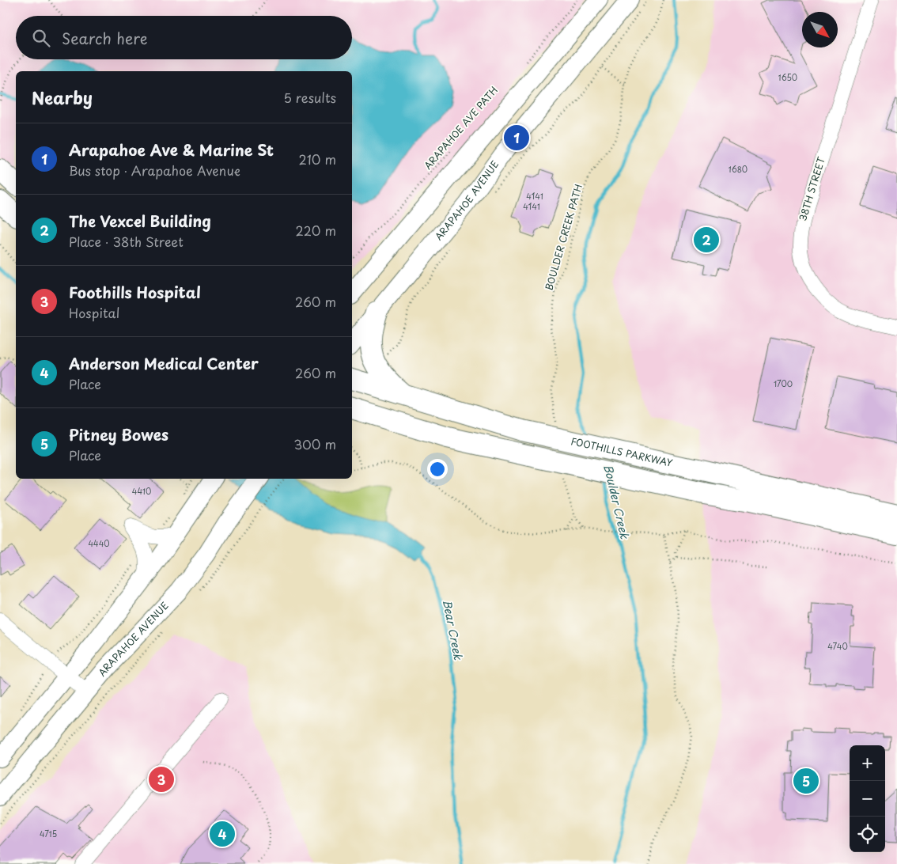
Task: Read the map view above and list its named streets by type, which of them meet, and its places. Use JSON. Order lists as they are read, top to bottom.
{
  "streets": {
    "highway": ["FOOTHILLS PARKWAY"],
    "main road": ["ARAPAHOE AVENUE"],
    "street": ["38TH STREET"],
    "path": ["ARAPAHOE AVE PATH", "BOULDER CREEK PATH"]
  },
  "water": ["Boulder Creek", "Bear Creek"],
  "house_numbers": [
    "1650",
    "1680",
    "4141",
    "4141",
    "1700",
    "4410",
    "4440",
    "4740",
    "4715"
  ],
  "north": "bottom right",
  "page": {
    "search": "Search here",
    "heading": ["Nearby", "5 results"],
    "list": [
      {
        "mark": "1",
        "name": "Arapahoe Ave & Marine St",
        "note": "Bus stop · Arapahoe Avenue",
        "value": "210 m"
      },
      {
        "mark": "2",
        "name": "The Vexcel Building",
        "note": "Place · 38th Street",
        "value": "220 m"
      },
      {
        "mark": "3",
        "name": "Foothills Hospital",
        "note": "Hospital",
        "value": "260 m"
      },
      {
        "mark": "4",
        "name": "Anderson Medical Center",
        "note": "Place",
        "value": "260 m"
      },
      {
        "mark": "5",
        "name": "Pitney Bowes",
        "note": "Place",
        "value": "300 m"
      }
    ],
    "pins": [
      "1",
      "2",
      "3",
      "5",
      "4"
    ],
    "map_buttons": ["+", "−"]
  }
}
